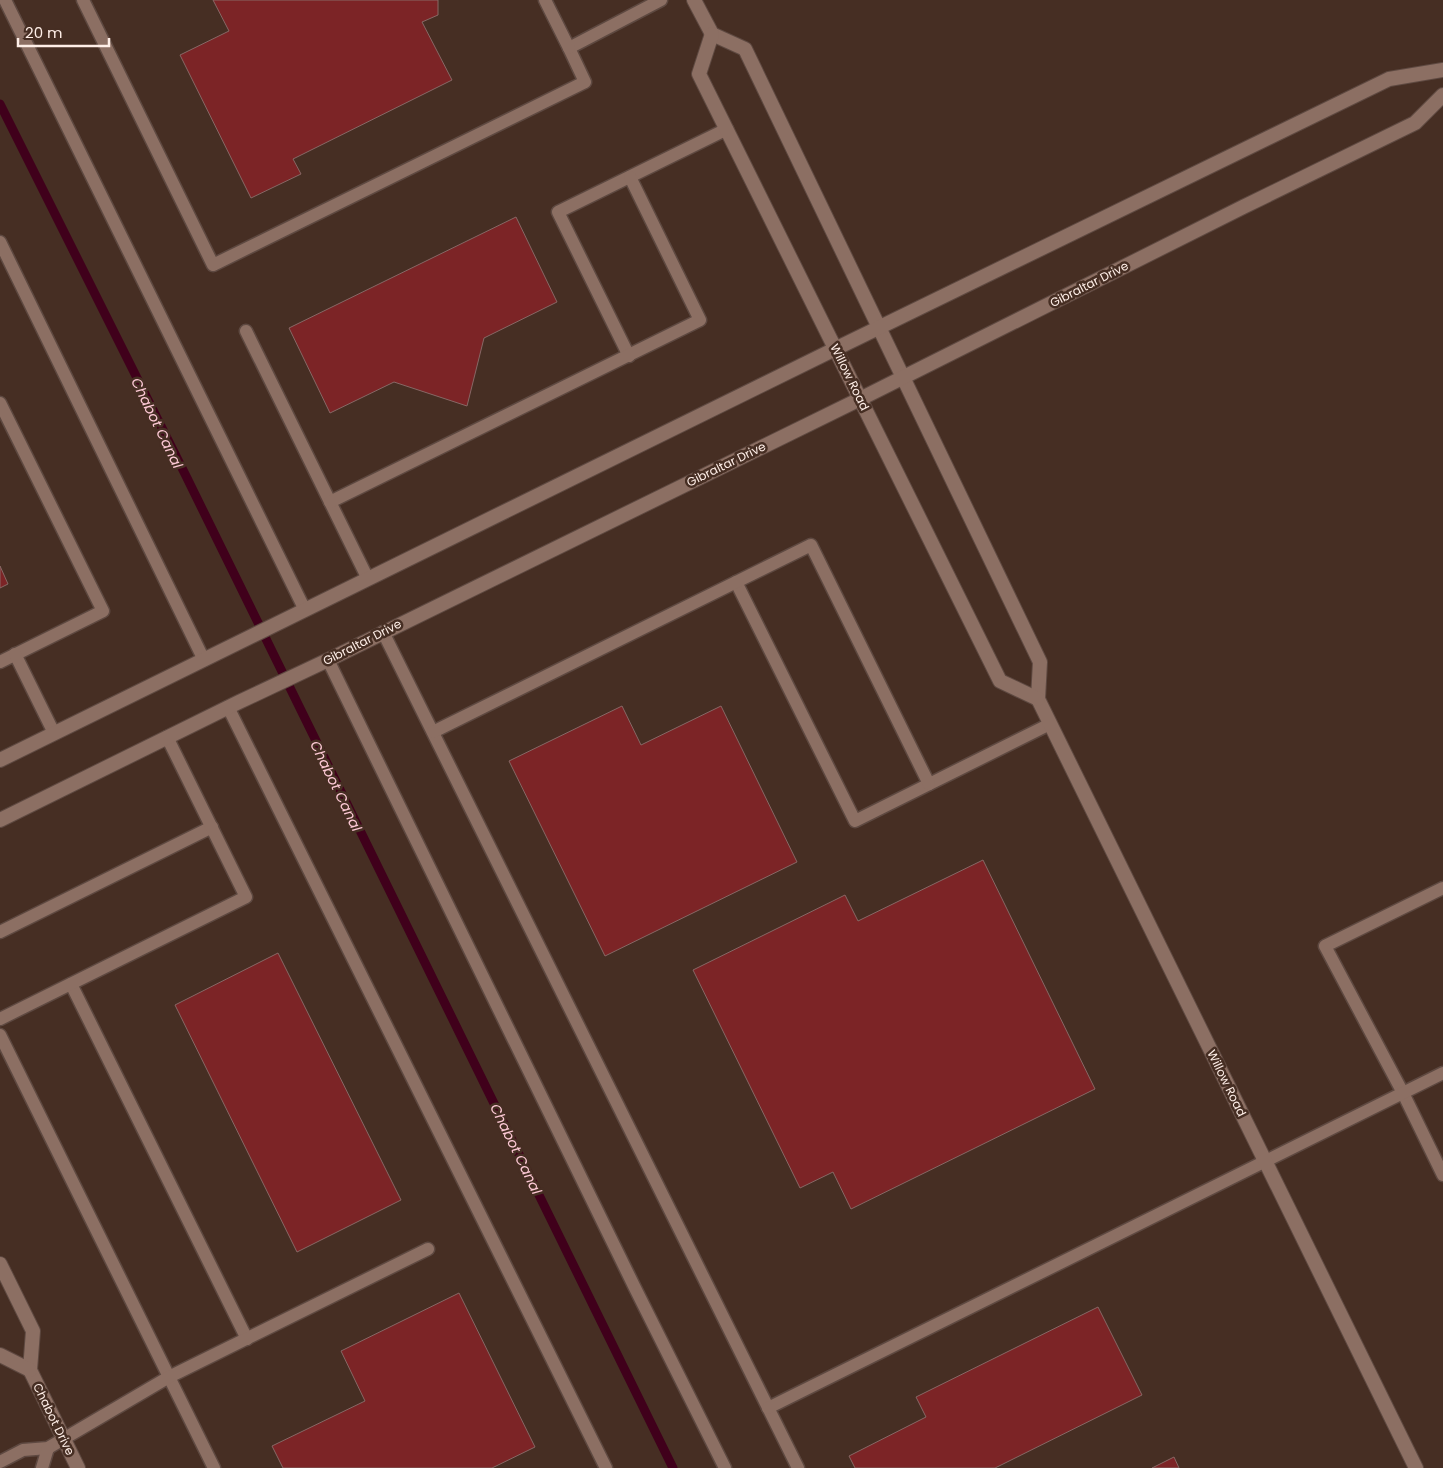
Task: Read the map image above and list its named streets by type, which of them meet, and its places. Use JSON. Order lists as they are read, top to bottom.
{
  "streets": {
    "street": ["Gibraltar Drive", "Willow Road", "Chabot Drive"]
  },
  "crossings": [
    ["Gibraltar Drive", "Willow Road"]
  ],
  "water": ["Chabot Canal"],
  "scale_bar": "20 m"
}
